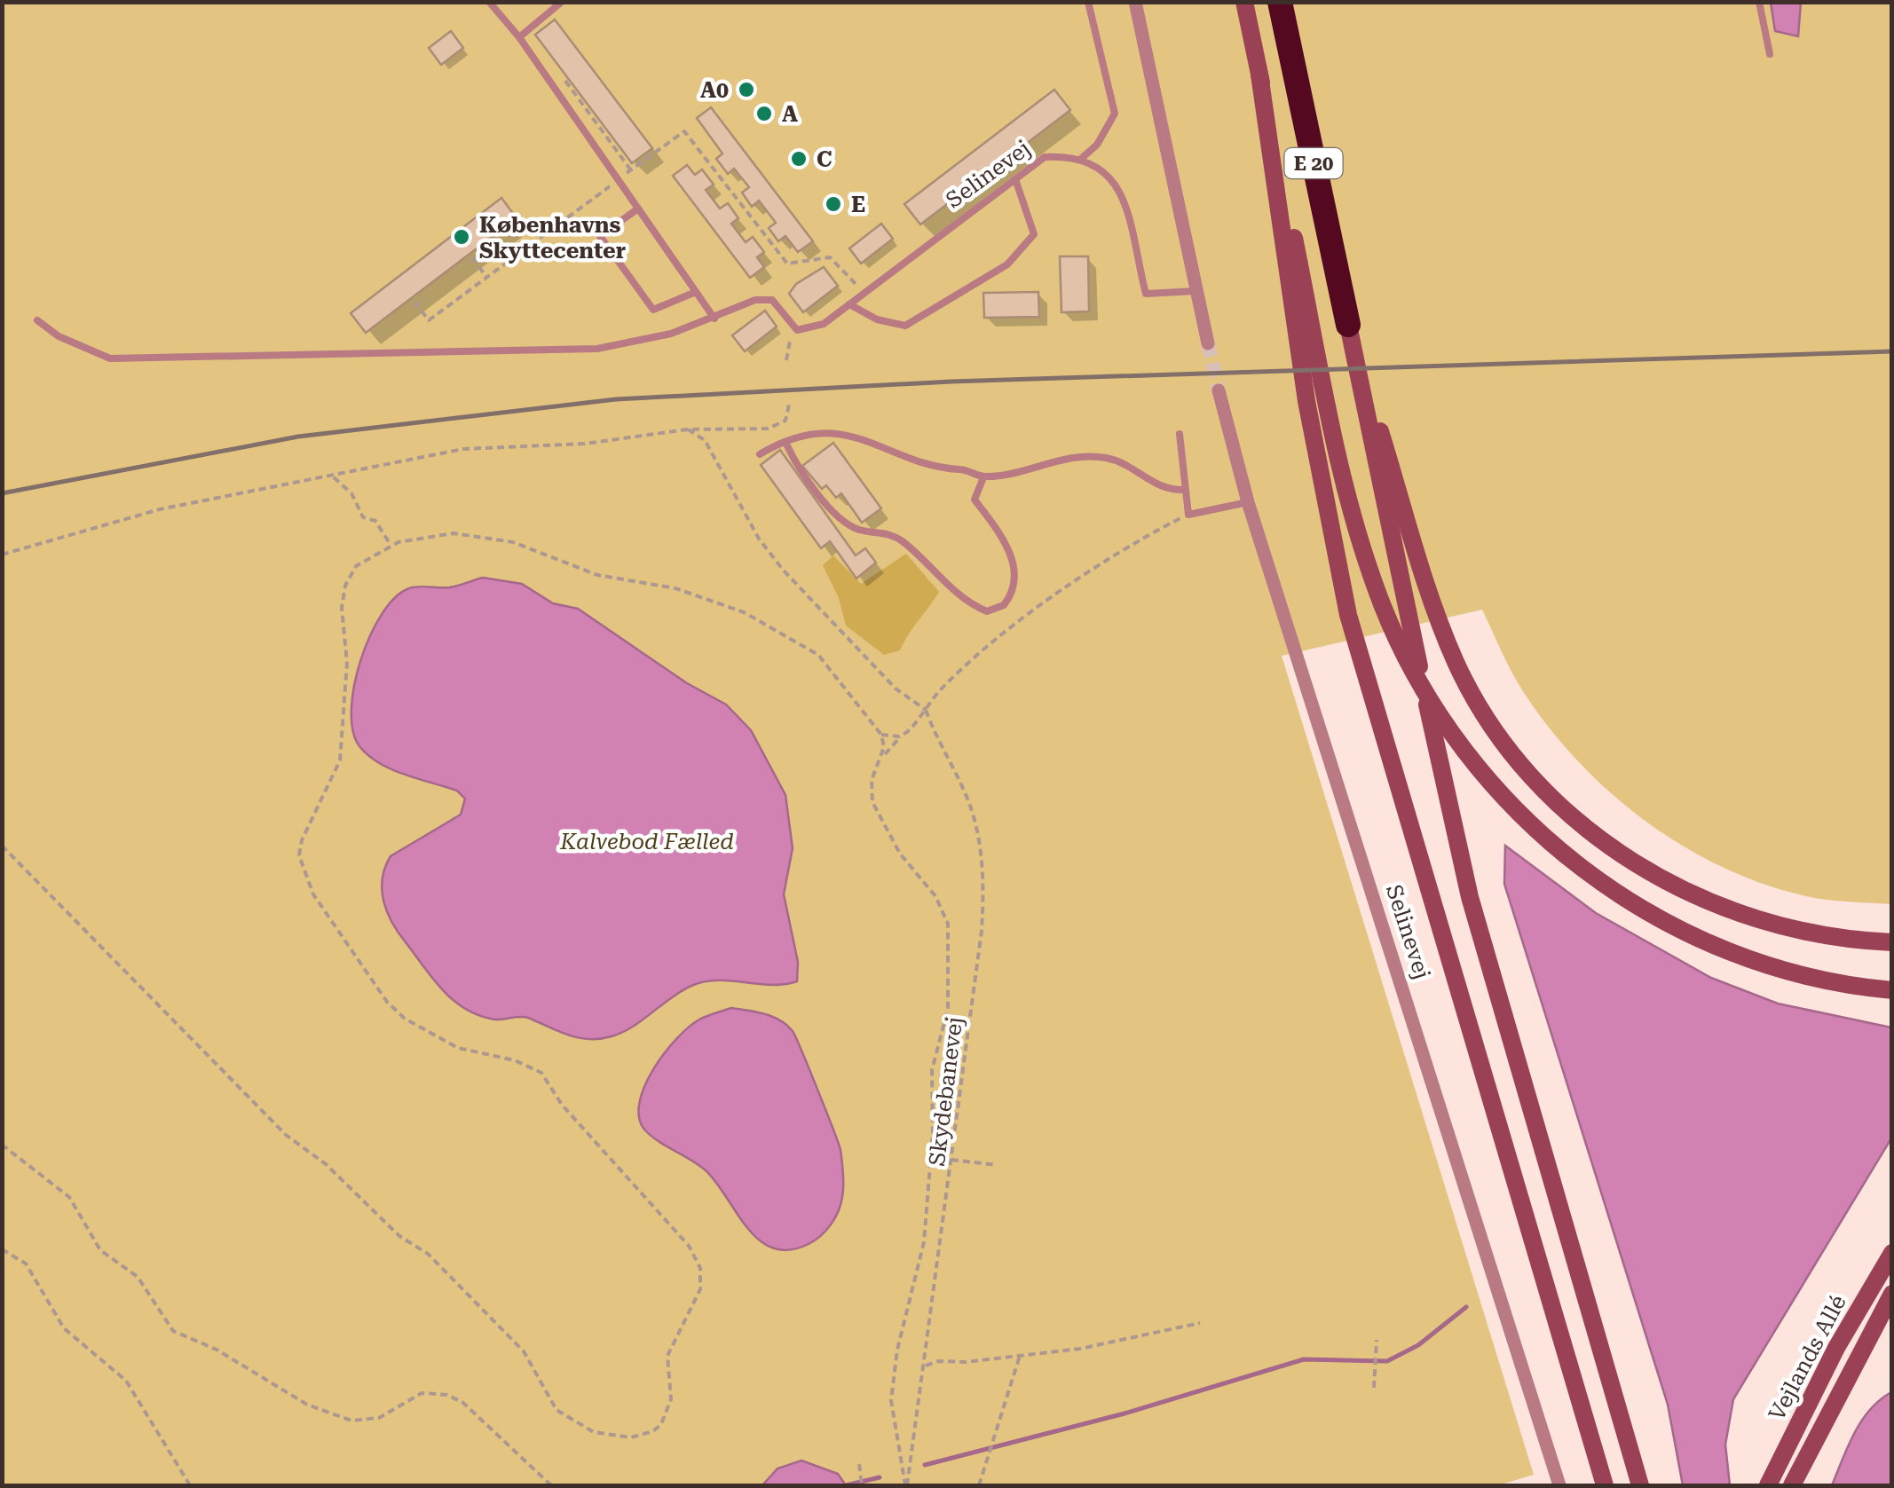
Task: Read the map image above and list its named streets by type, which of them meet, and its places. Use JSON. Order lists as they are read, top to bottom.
{
  "streets": {
    "highway": ["E 20"],
    "street": ["Selinevej", "Vejlands Allé"],
    "path": ["Skydebanevej"]
  },
  "parks": ["Kalvebod Fælled"],
  "places": [
    "A0",
    "A",
    "C",
    "E",
    "Københavns Skyttecenter"
  ]
}
